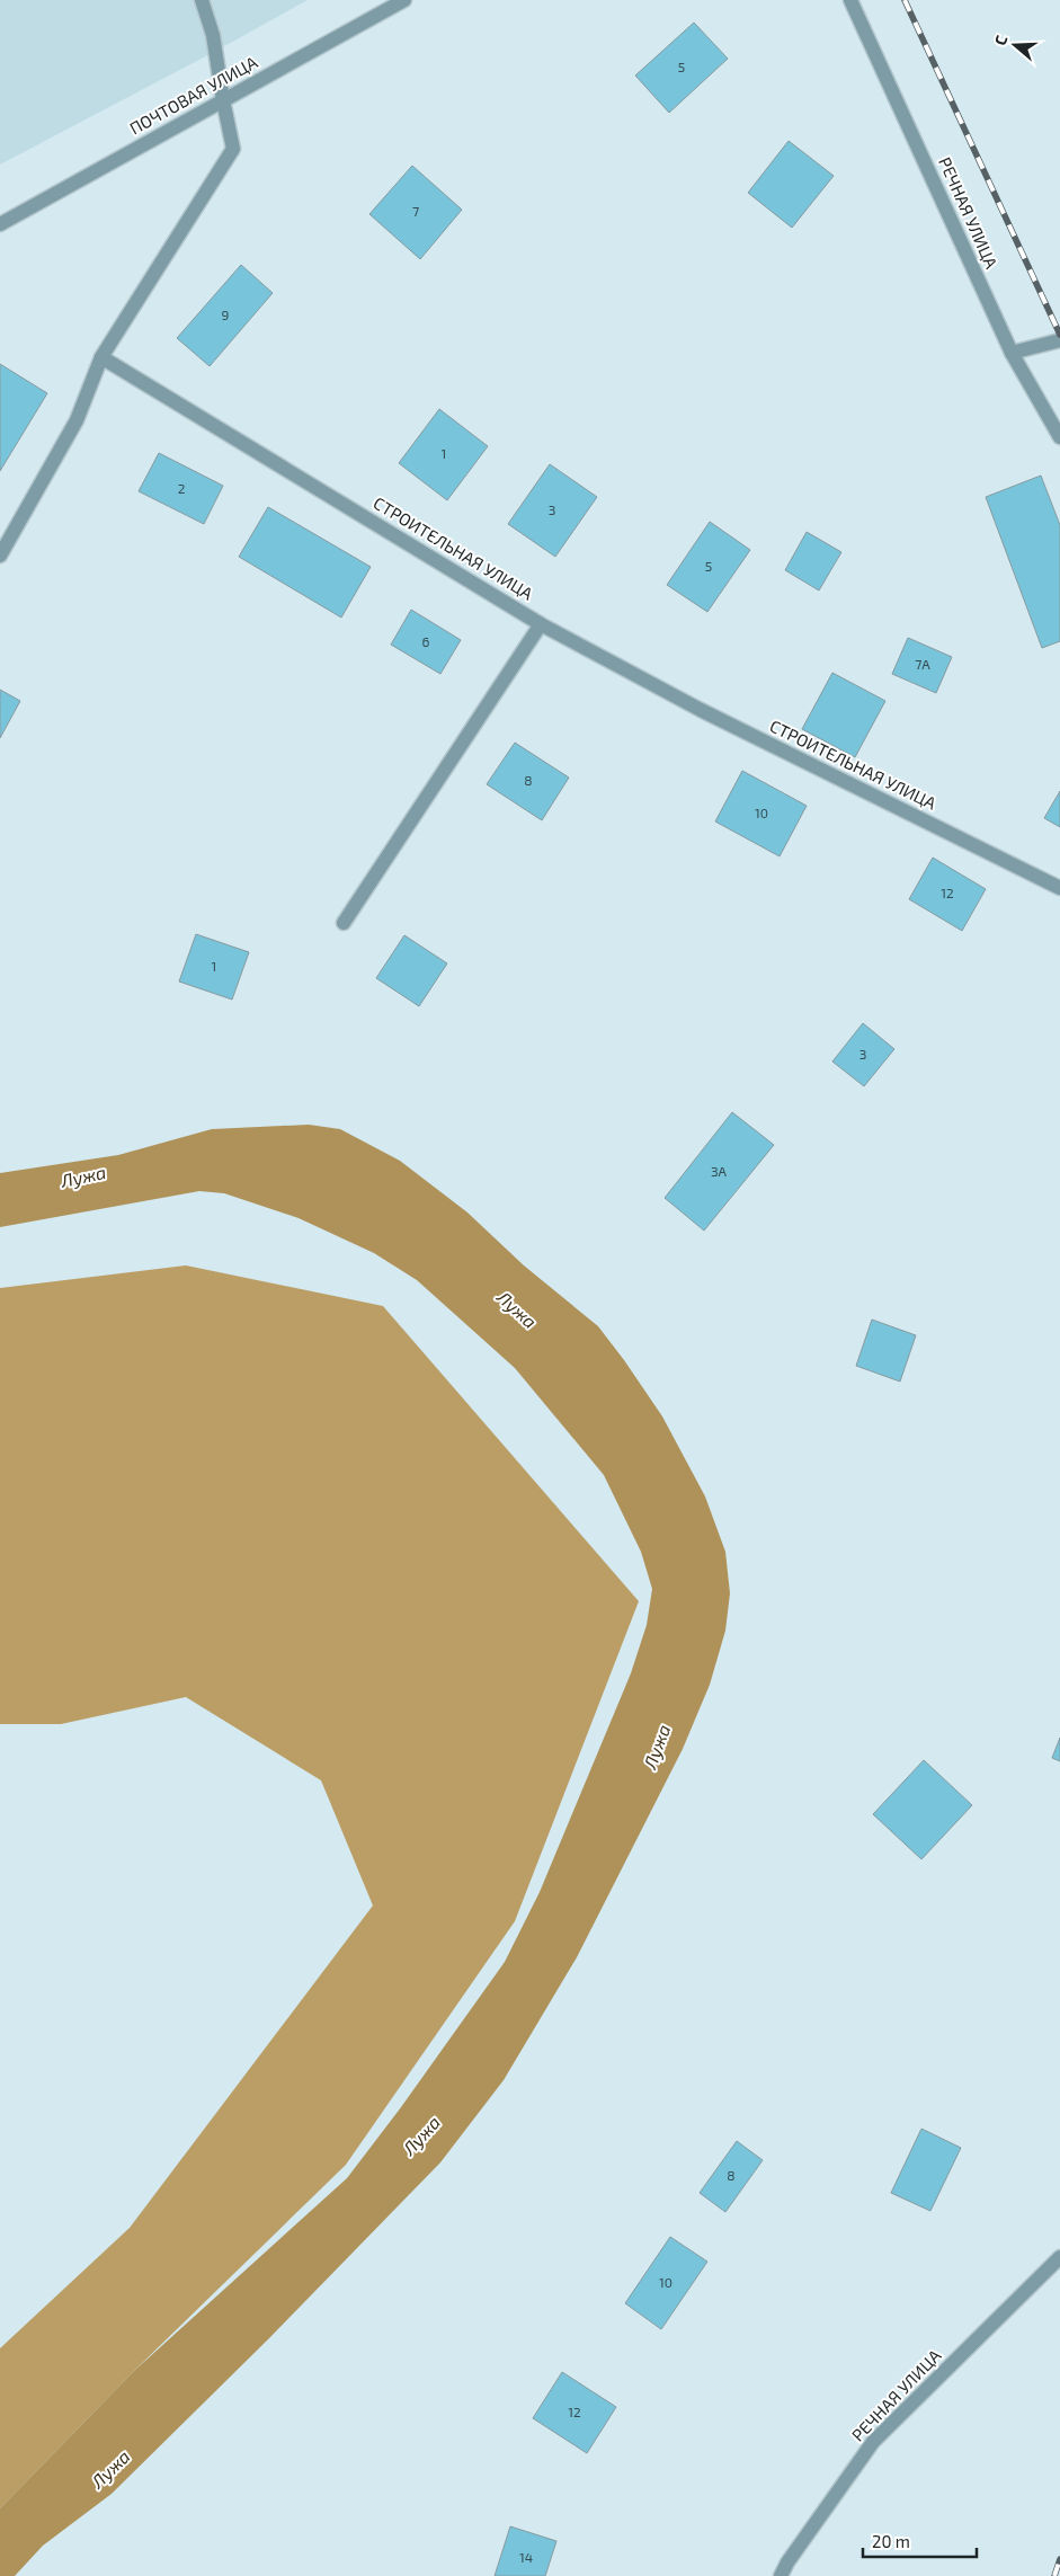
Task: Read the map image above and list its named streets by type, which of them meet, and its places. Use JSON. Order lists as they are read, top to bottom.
{
  "streets": {
    "street": ["ПОЧТОВАЯ УЛИЦА", "РЕЧНАЯ УЛИЦА", "СТРОИТЕЛЬНАЯ УЛИЦА"]
  },
  "water": ["Лужа"],
  "house_numbers": [
    "5",
    "7",
    "9",
    "1",
    "2",
    "3",
    "5",
    "6",
    "7А",
    "8",
    "10",
    "12",
    "1",
    "3",
    "3А",
    "8",
    "10",
    "12",
    "14"
  ],
  "scale_bar": "20 m",
  "north": "left"
}
